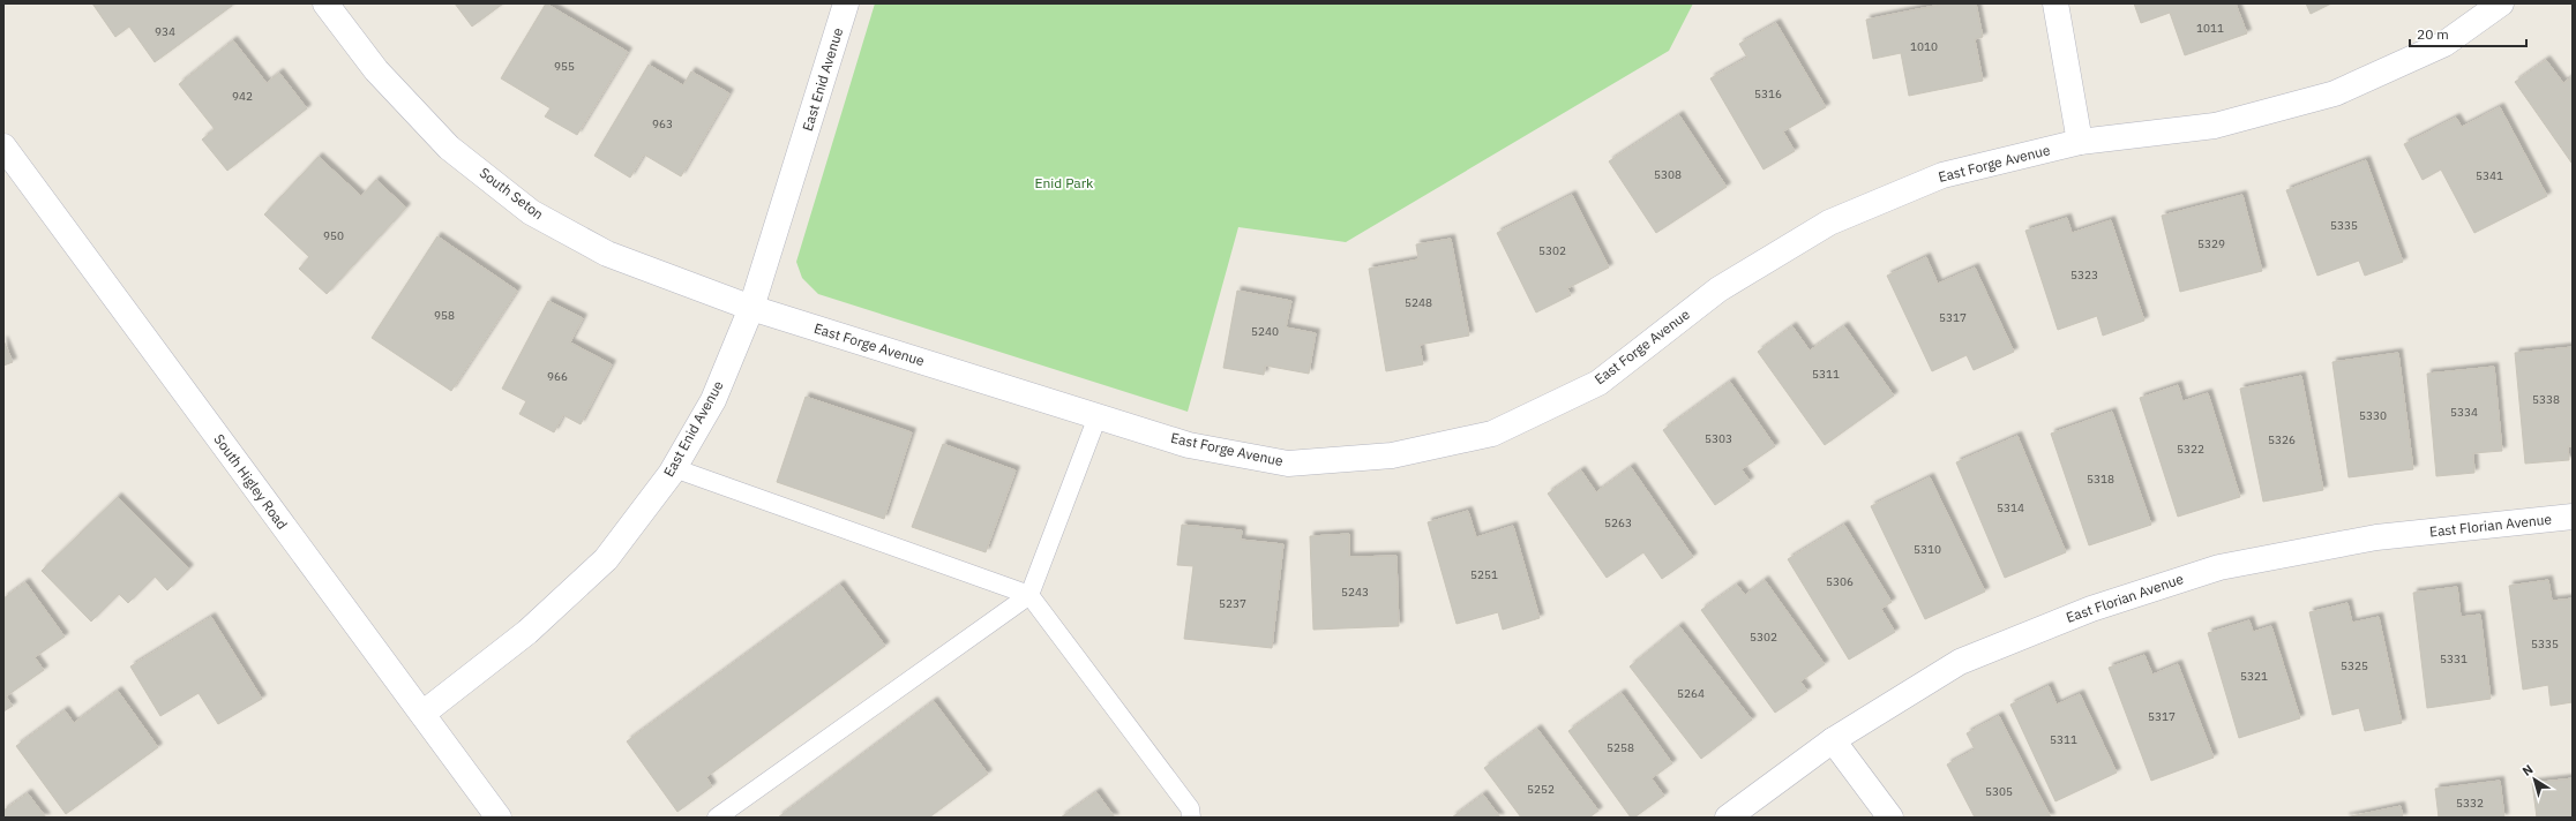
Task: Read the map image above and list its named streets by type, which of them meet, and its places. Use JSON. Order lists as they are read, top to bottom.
{
  "streets": {
    "street": [
      "East Enid Avenue",
      "East Forge Avenue",
      "South Seton",
      "South Higley Road",
      "East Florian Avenue"
    ]
  },
  "crossings": [
    ["East Enid Avenue", "East Forge Avenue"],
    ["East Enid Avenue", "South Seton"],
    ["East Enid Avenue", "South Higley Road"],
    ["East Forge Avenue", "South Seton"]
  ],
  "parks": ["Enid Park"],
  "house_numbers": [
    "1011",
    "934",
    "1010",
    "955",
    "5316",
    "942",
    "963",
    "5308",
    "5341",
    "5335",
    "950",
    "5329",
    "5302",
    "5323",
    "5248",
    "958",
    "5317",
    "5240",
    "5311",
    "966",
    "5338",
    "5334",
    "5330",
    "5303",
    "5326",
    "5322",
    "5318",
    "5314",
    "5263",
    "5310",
    "5251",
    "5306",
    "5243",
    "5237",
    "5302",
    "5335",
    "5331",
    "5325",
    "5321",
    "5264",
    "5317",
    "5311",
    "5258",
    "5252",
    "5305",
    "5332"
  ],
  "scale_bar": "20 m",
  "north": "top left"
}
